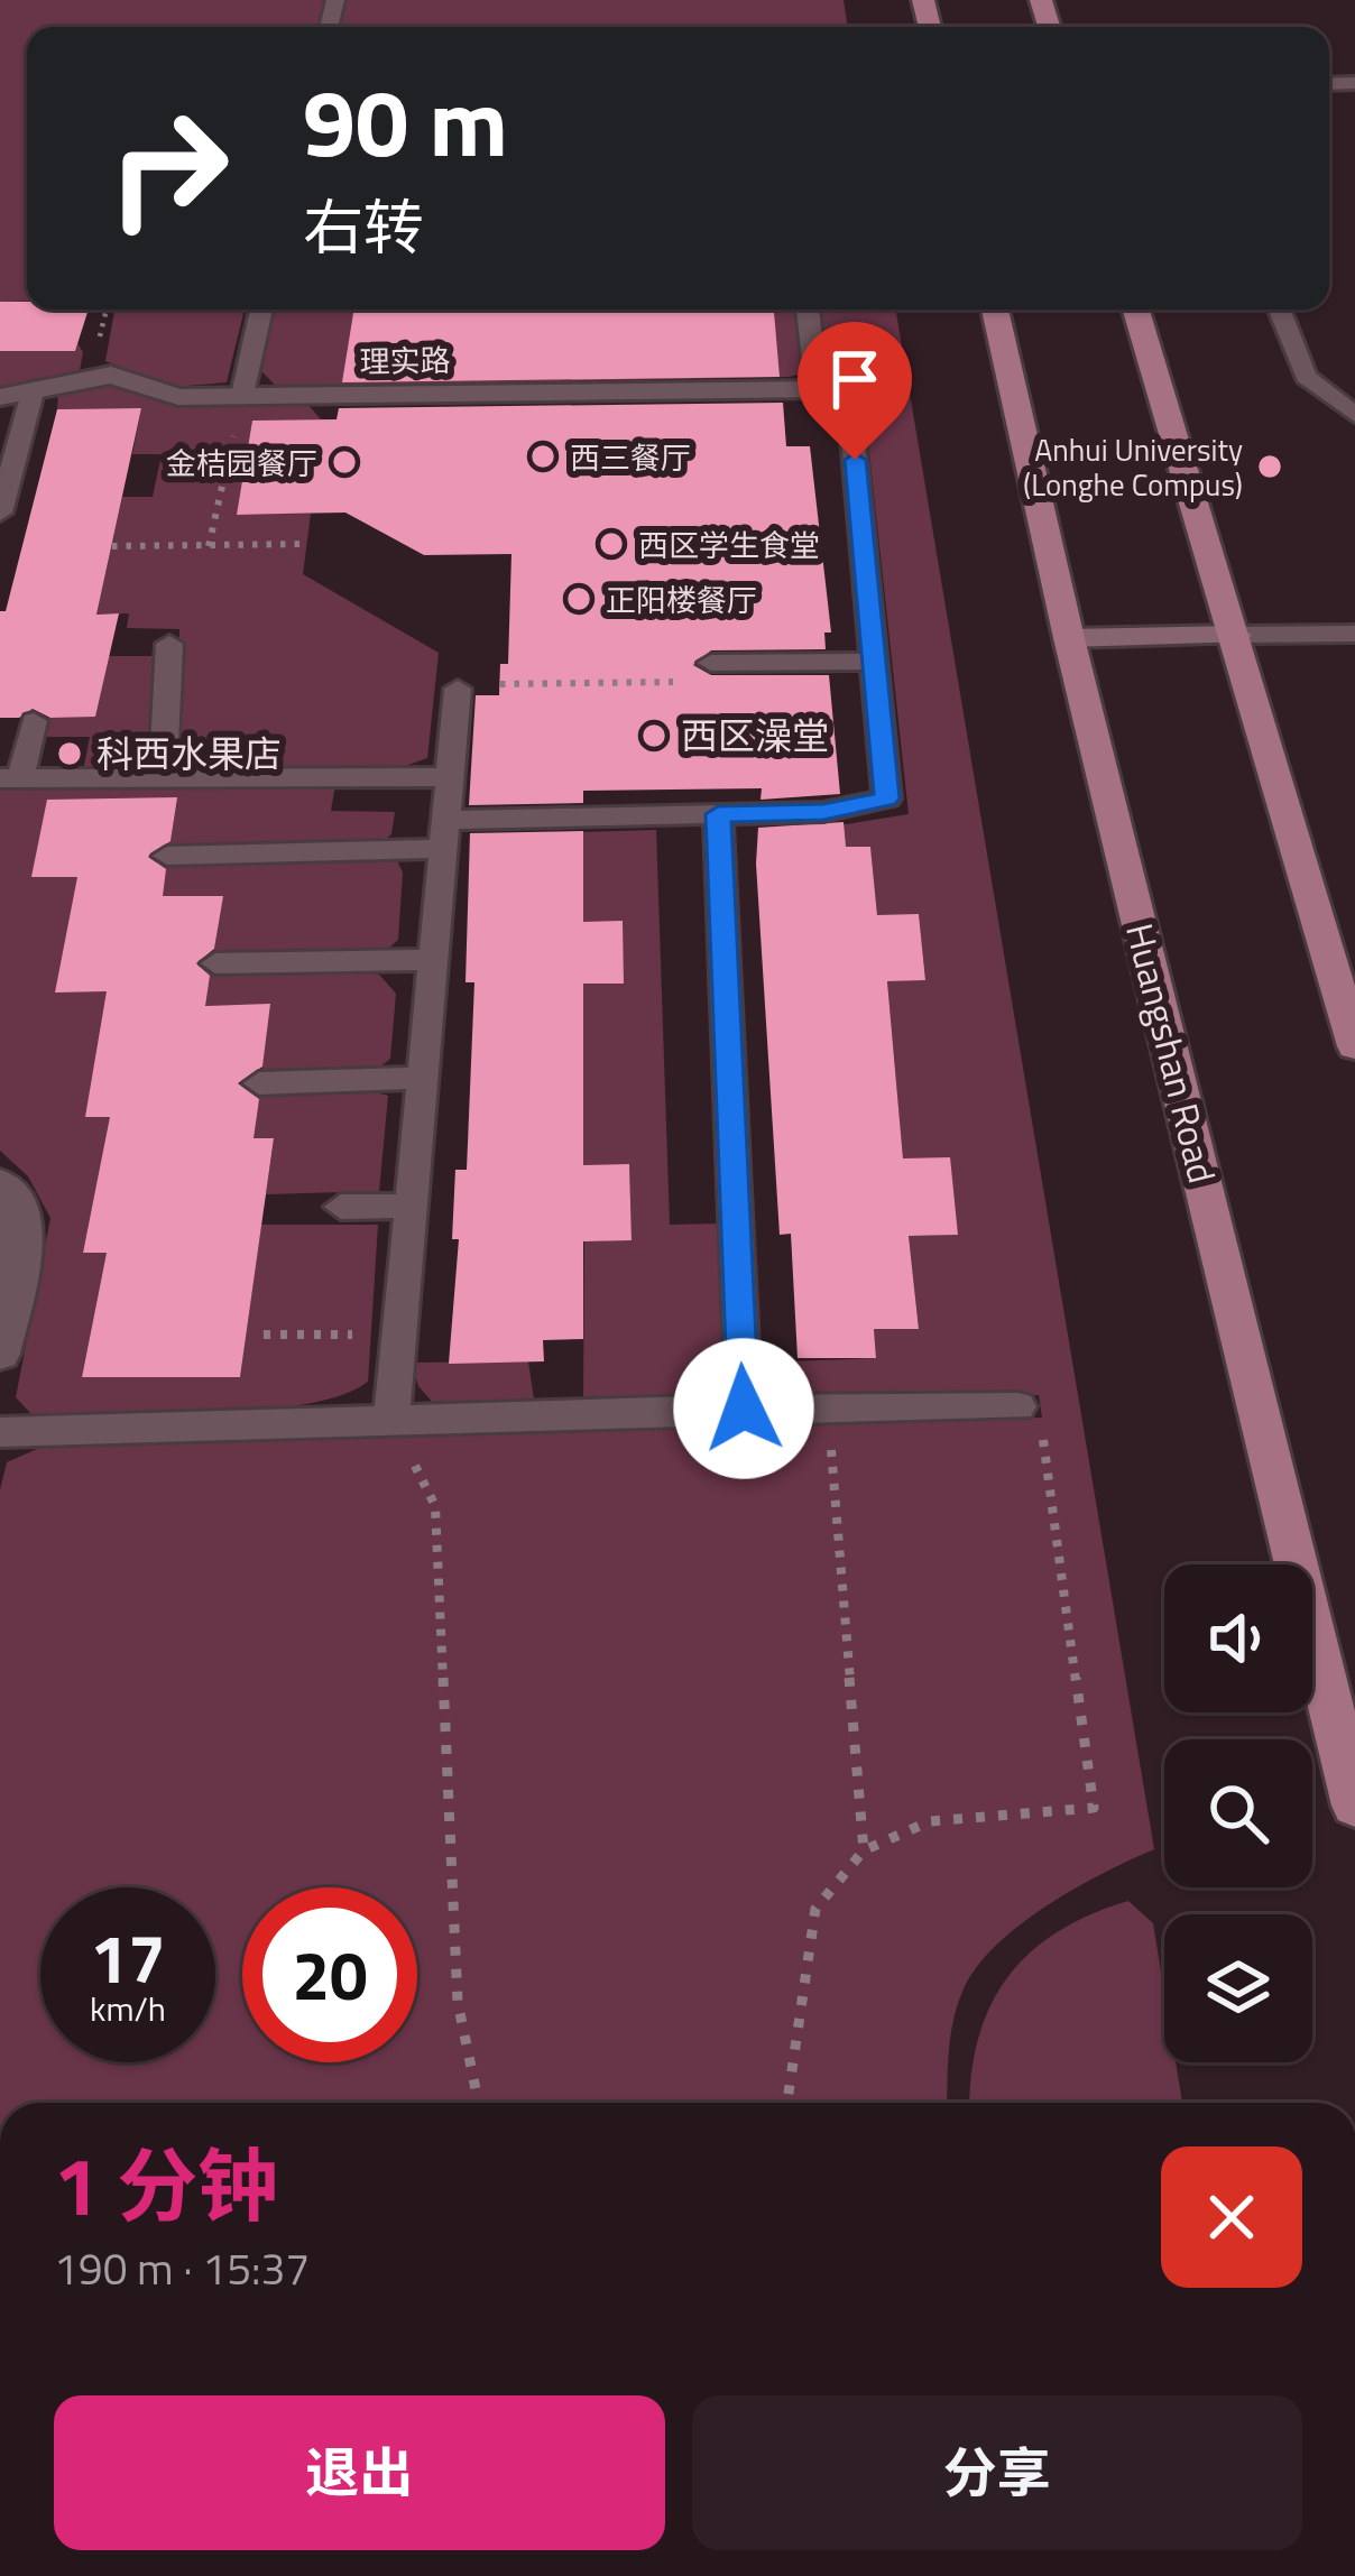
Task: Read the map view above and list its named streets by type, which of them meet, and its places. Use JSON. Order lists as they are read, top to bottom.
{
  "streets": {
    "main road": ["Huangshan Road"],
    "street": ["理实路"]
  },
  "places": [
    "西三餐厅",
    "金桔园餐厅",
    "Anhui University (Longhe Compus)",
    "西区学生食堂",
    "正阳楼餐厅",
    "西区澡堂",
    "科西水果店"
  ],
  "page": {
    "turn": ["90 m", "右转"],
    "speed": "17 km/h",
    "limit": "20",
    "heading": ["1 分钟", "190 m · 15:37"],
    "buttons": ["退出", "分享"]
  }
}
